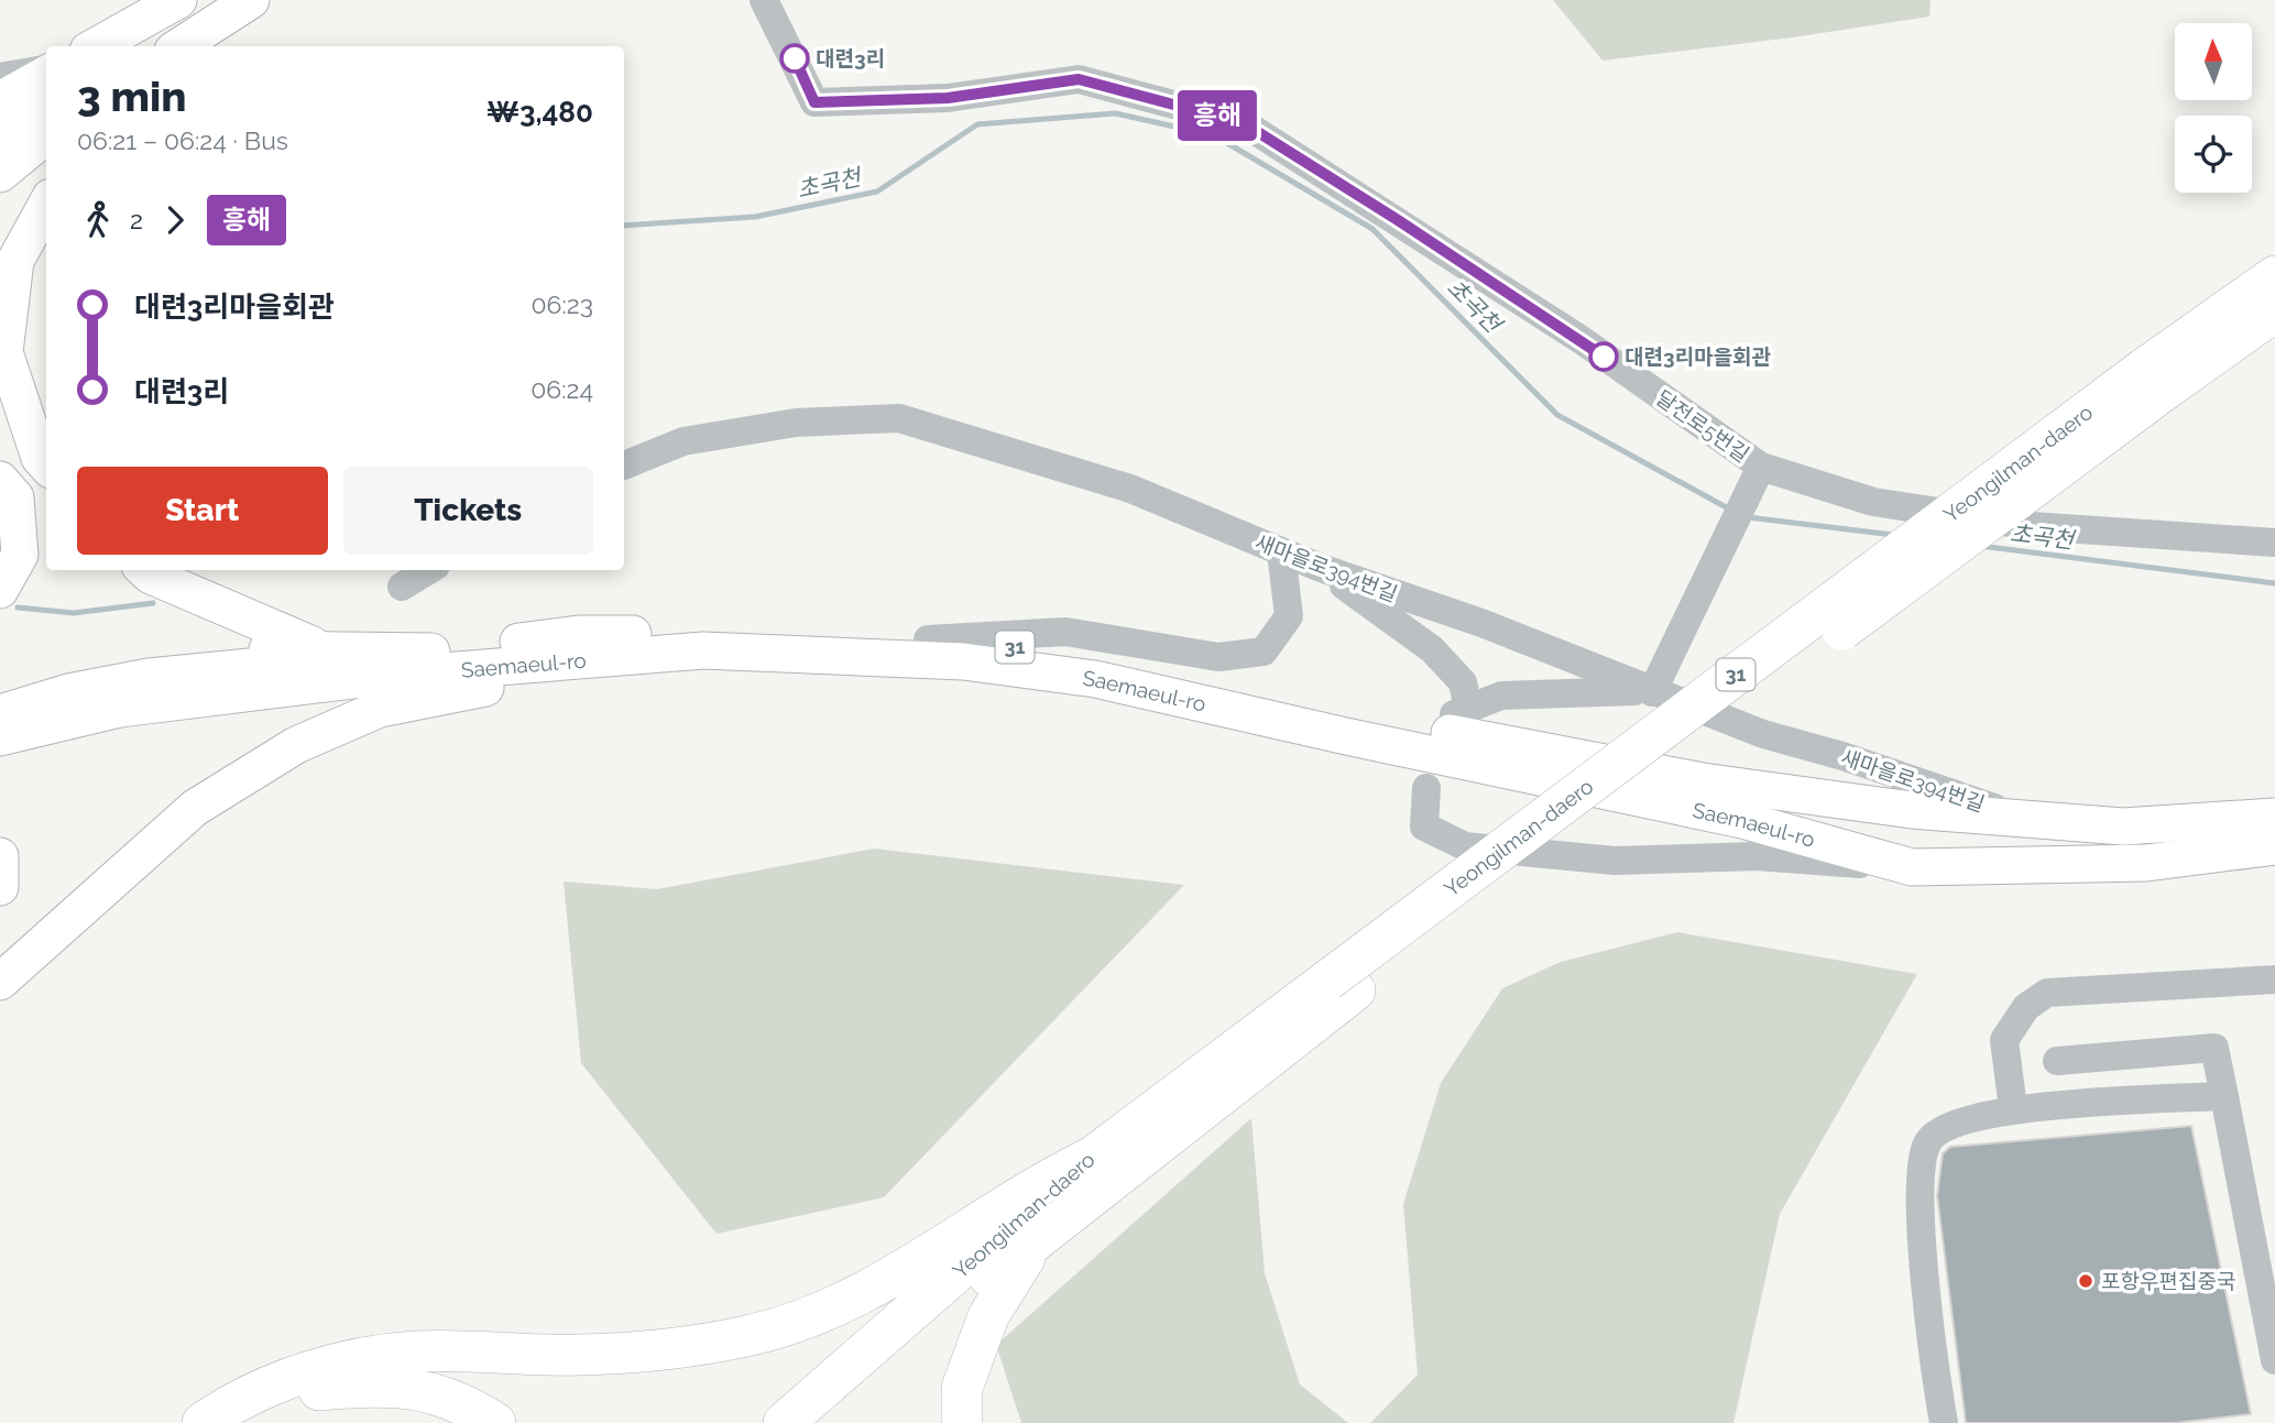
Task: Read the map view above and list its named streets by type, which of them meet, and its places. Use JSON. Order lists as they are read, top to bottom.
{
  "streets": {
    "highway": ["Yeongilman-daero", "31"],
    "main road": ["Saemaeul-ro"],
    "street": ["달전로5번길", "새마을로394번길"]
  },
  "crossings": [
    ["새마을로394번길", "Saemaeul-ro"]
  ],
  "water": ["초곡천"],
  "places": ["대련3리", "대련3리마을회관", "포항우편집중국"],
  "lines": ["bus line 흥해"],
  "north": "top",
  "page": {
    "on_map": "흥해",
    "heading": ["3 min", "06:21 – 06:24 · Bus", "₩3,480"],
    "legs": ["2", "흥해"],
    "list": [
      {
        "name": "대련3리마을회관",
        "value": "06:23"
      },
      {
        "name": "대련3리",
        "value": "06:24"
      }
    ],
    "buttons": ["Start", "Tickets"]
  }
}
